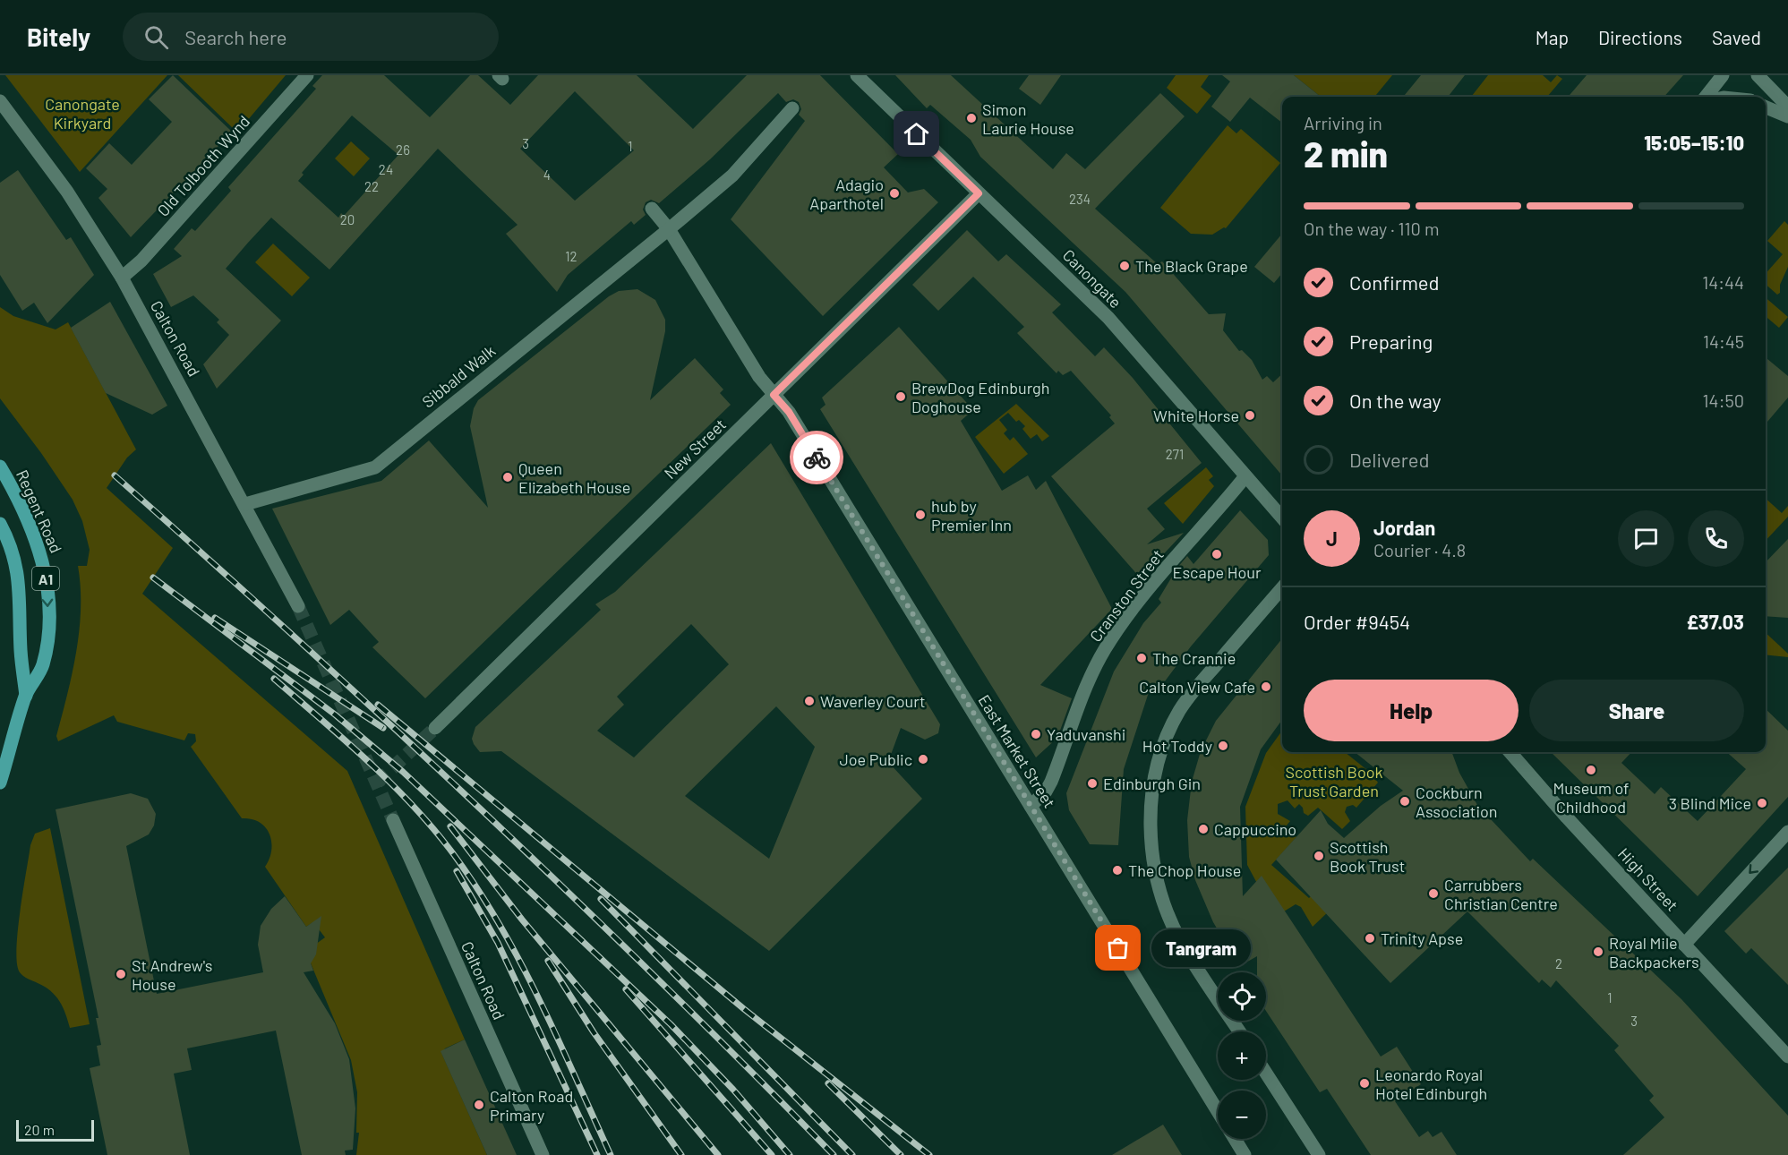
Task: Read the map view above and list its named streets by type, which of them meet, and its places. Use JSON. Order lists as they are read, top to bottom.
{
  "streets": {
    "main road": ["Regent Road", "A1"],
    "street": [
      "Old Tolbooth Wynd",
      "Canongate",
      "Calton Road",
      "Sibbald Walk",
      "New Street",
      "Cranston Street",
      "East Market Street",
      "High Street"
    ]
  },
  "crossings": [
    ["Old Tolbooth Wynd", "Calton Road"],
    ["Canongate", "New Street"],
    ["Canongate", "Cranston Street"],
    ["Calton Road", "Sibbald Walk"],
    ["New Street", "East Market Street"],
    ["Cranston Street", "East Market Street"]
  ],
  "parks": ["Canongate Kirkyard", "Scottish Book Trust Garden"],
  "places": [
    "Simon Laurie House",
    "Adagio Aparthotel",
    "The Black Grape",
    "BrewDog Edinburgh Doghouse",
    "White Horse",
    "Queen Elizabeth House",
    "hub by Premier Inn",
    "Escape Hour",
    "The Crannie",
    "Calton View Cafe",
    "Waverley Court",
    "Yaduvanshi",
    "Hot Toddy",
    "Joe Public",
    "Museum of Childhood",
    "Edinburgh Gin",
    "Cockburn Association",
    "3 Blind Mice",
    "Cappuccino",
    "Scottish Book Trust",
    "The Chop House",
    "Carrubbers Christian Centre",
    "Trinity Apse",
    "Tangram",
    "Royal Mile Backpackers",
    "St Andrew's House",
    "Leonardo Royal Hotel Edinburgh",
    "Calton Road Primary"
  ],
  "house_numbers": [
    "3",
    "1",
    "26",
    "24",
    "4",
    "22",
    "234",
    "20",
    "12",
    "271",
    "2",
    "1",
    "3"
  ],
  "scale_bar": "20 m",
  "page": {
    "header": "Bitely",
    "search": "Search here",
    "nav": ["Map", "Directions", "Saved"],
    "heading": ["2 min", "Arriving in", "15:05–15:10"],
    "panel": [
      "Jordan",
      "Courier · 4.8",
      "Order #9454",
      "£37.03"
    ],
    "bar": "On the way · 110 m",
    "list": [
      ["Confirmed", "14:44"],
      ["Preparing", "14:45"],
      ["On the way", "14:50"],
      "Delivered"
    ],
    "round": "J",
    "buttons": ["Help", "Share"],
    "bubble": "Tangram",
    "map_buttons": ["+", "−"],
    "scale": "20 m"
  }
}
